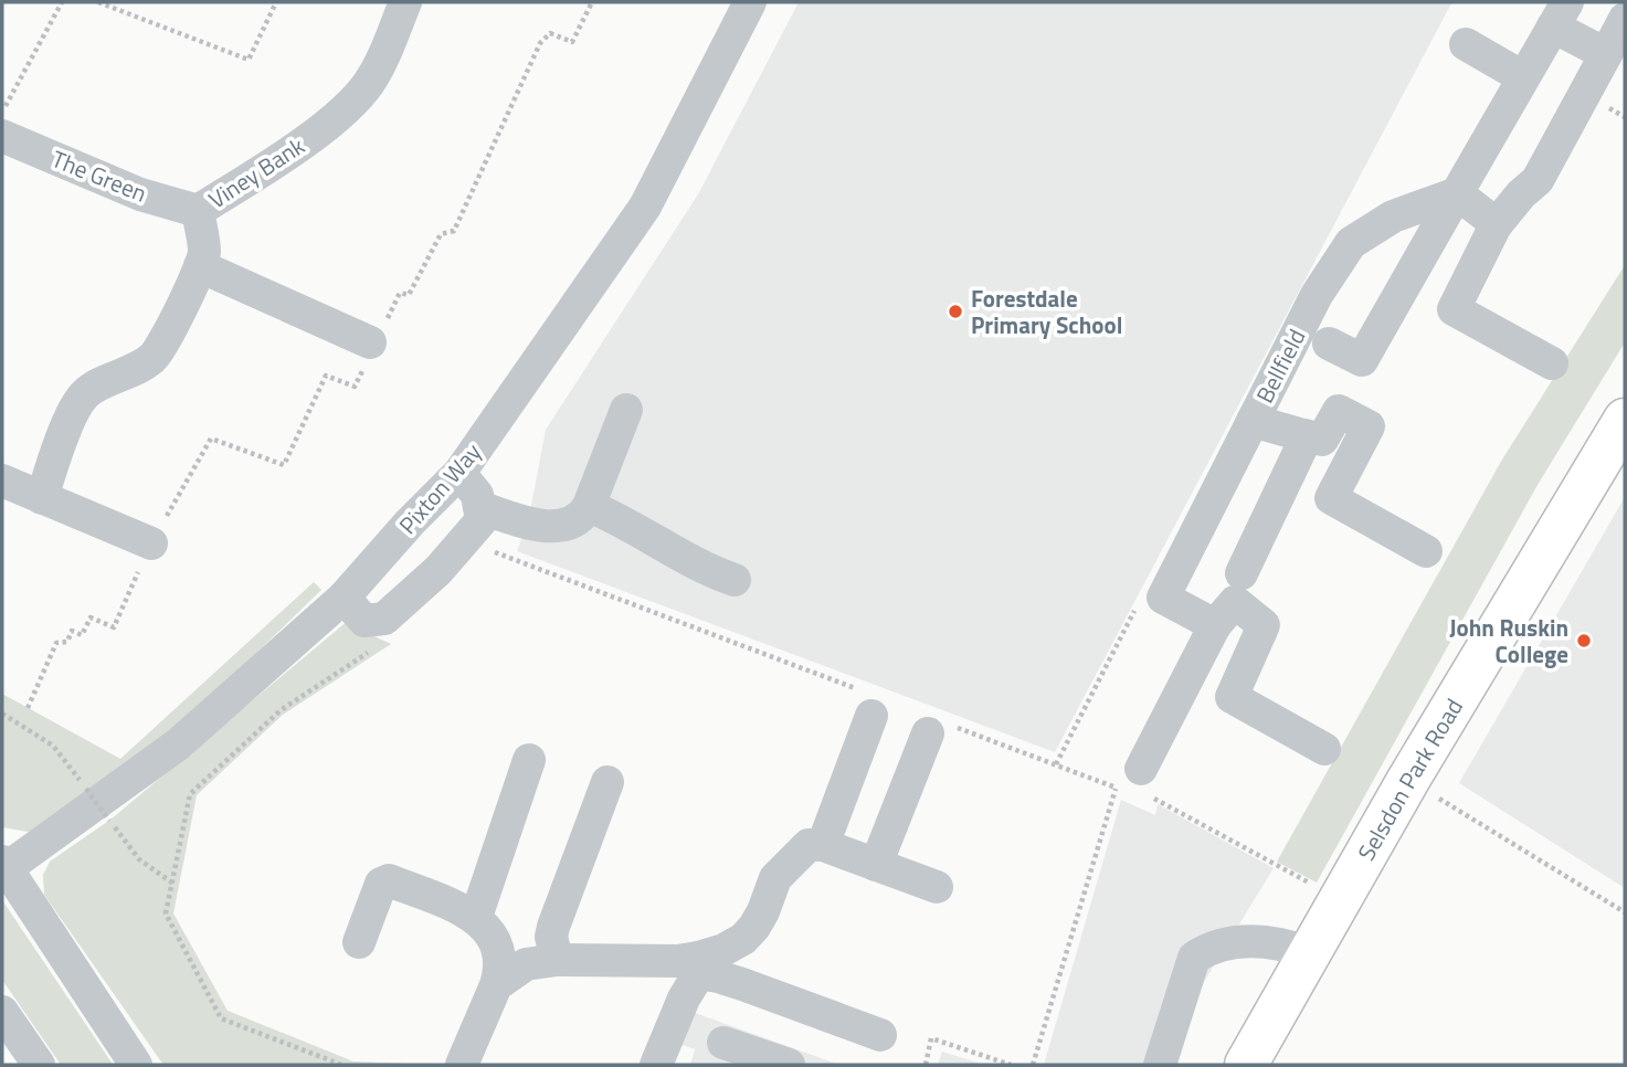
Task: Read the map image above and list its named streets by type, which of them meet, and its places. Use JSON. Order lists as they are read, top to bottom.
{
  "streets": {
    "main road": ["Selsdon Park Road"],
    "street": [
      "Viney Bank",
      "The Green",
      "Bellfield",
      "Pixton Way"
    ]
  },
  "crossings": [
    ["Viney Bank", "The Green"]
  ],
  "places": ["Forestdale Primary School", "John Ruskin College"]
}
